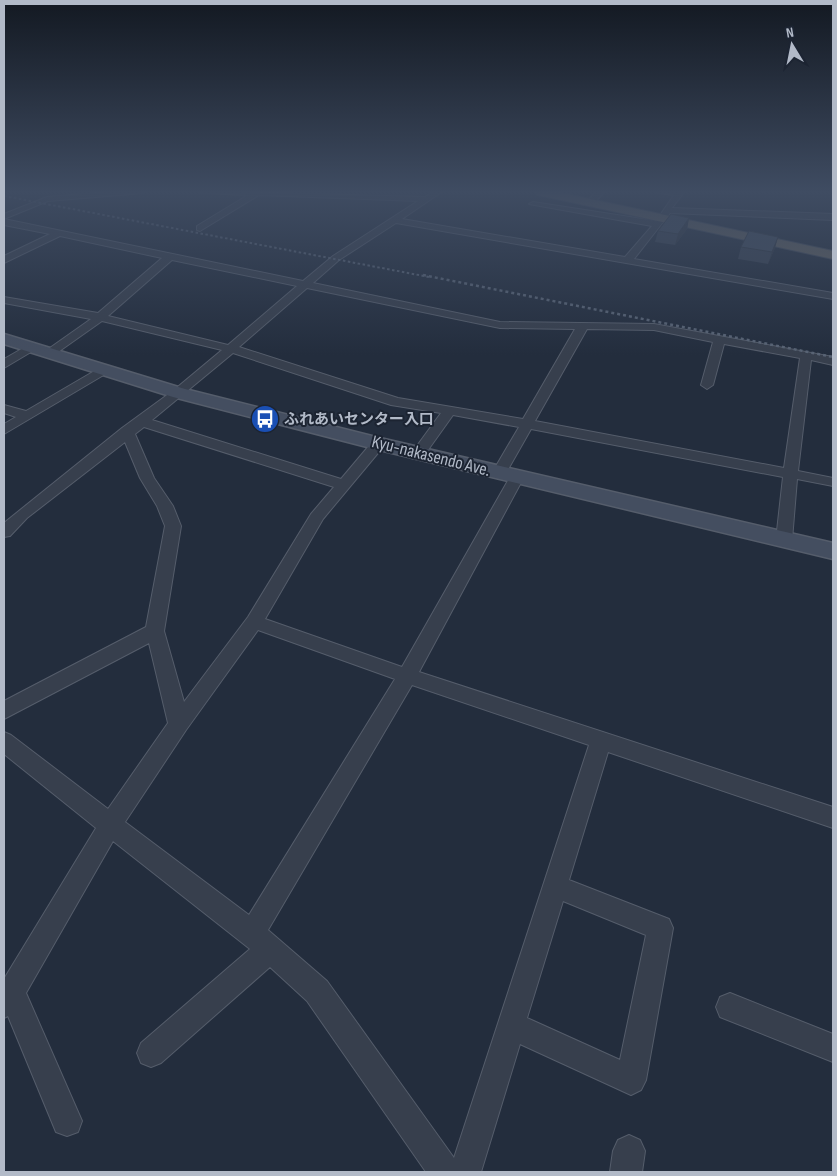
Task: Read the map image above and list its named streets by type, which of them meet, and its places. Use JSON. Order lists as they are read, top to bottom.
{
  "streets": {
    "main road": ["Kyu-nakasendo Ave."]
  },
  "places": {
    "bus stop": ["ふれあいセンター入口"]
  },
  "north": "top"
}
